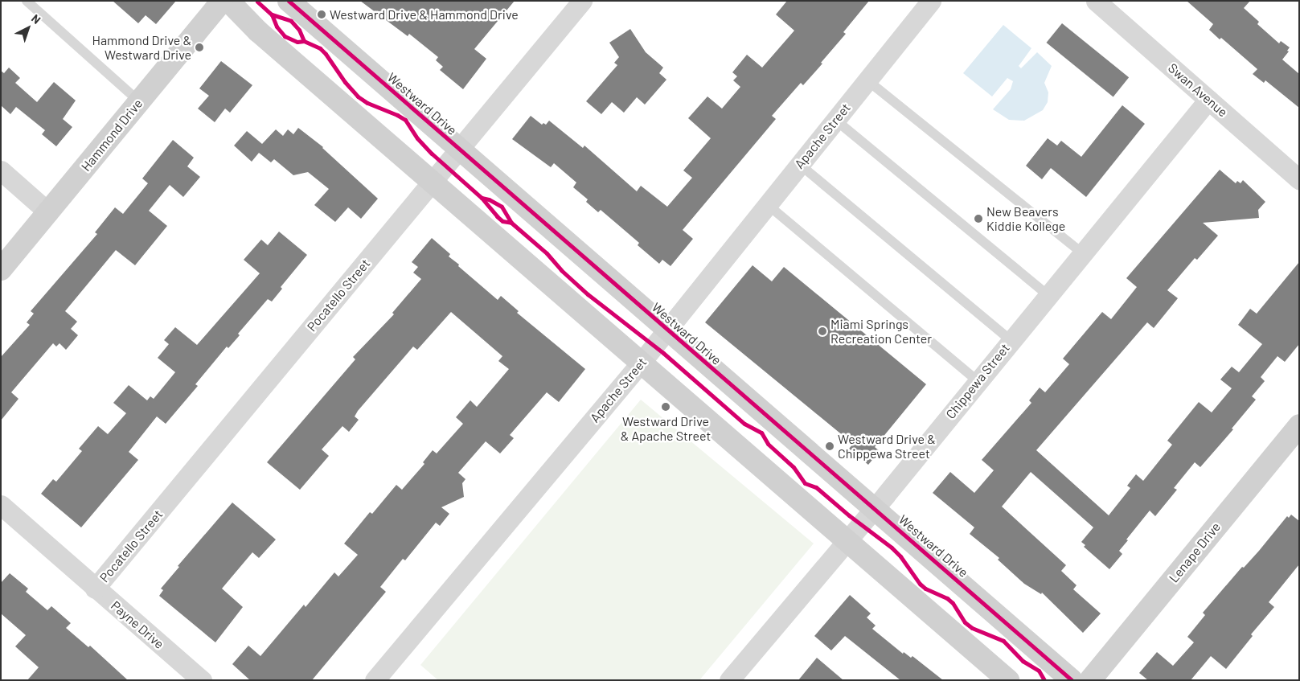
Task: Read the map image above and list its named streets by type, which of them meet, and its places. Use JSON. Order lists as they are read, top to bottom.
{
  "streets": {
    "street": [
      "Swan Avenue",
      "Westward Drive",
      "Hammond Drive",
      "Apache Street",
      "Pocatello Street",
      "Chippewa Street",
      "Lenape Drive",
      "Payne Drive"
    ]
  },
  "crossings": [
    ["Swan Avenue", "Chippewa Street"],
    ["Westward Drive", "Apache Street"],
    ["Westward Drive", "Pocatello Street"],
    ["Westward Drive", "Chippewa Street"],
    ["Pocatello Street", "Payne Drive"]
  ],
  "places": [
    "Westward Drive & Hammond Drive",
    "Hammond Drive & Westward Drive",
    "New Beavers Kiddie Kollege",
    "Miami Springs Recreation Center",
    "Westward Drive & Apache Street",
    "Westward Drive & Chippewa Street"
  ],
  "north": "top right"
}
